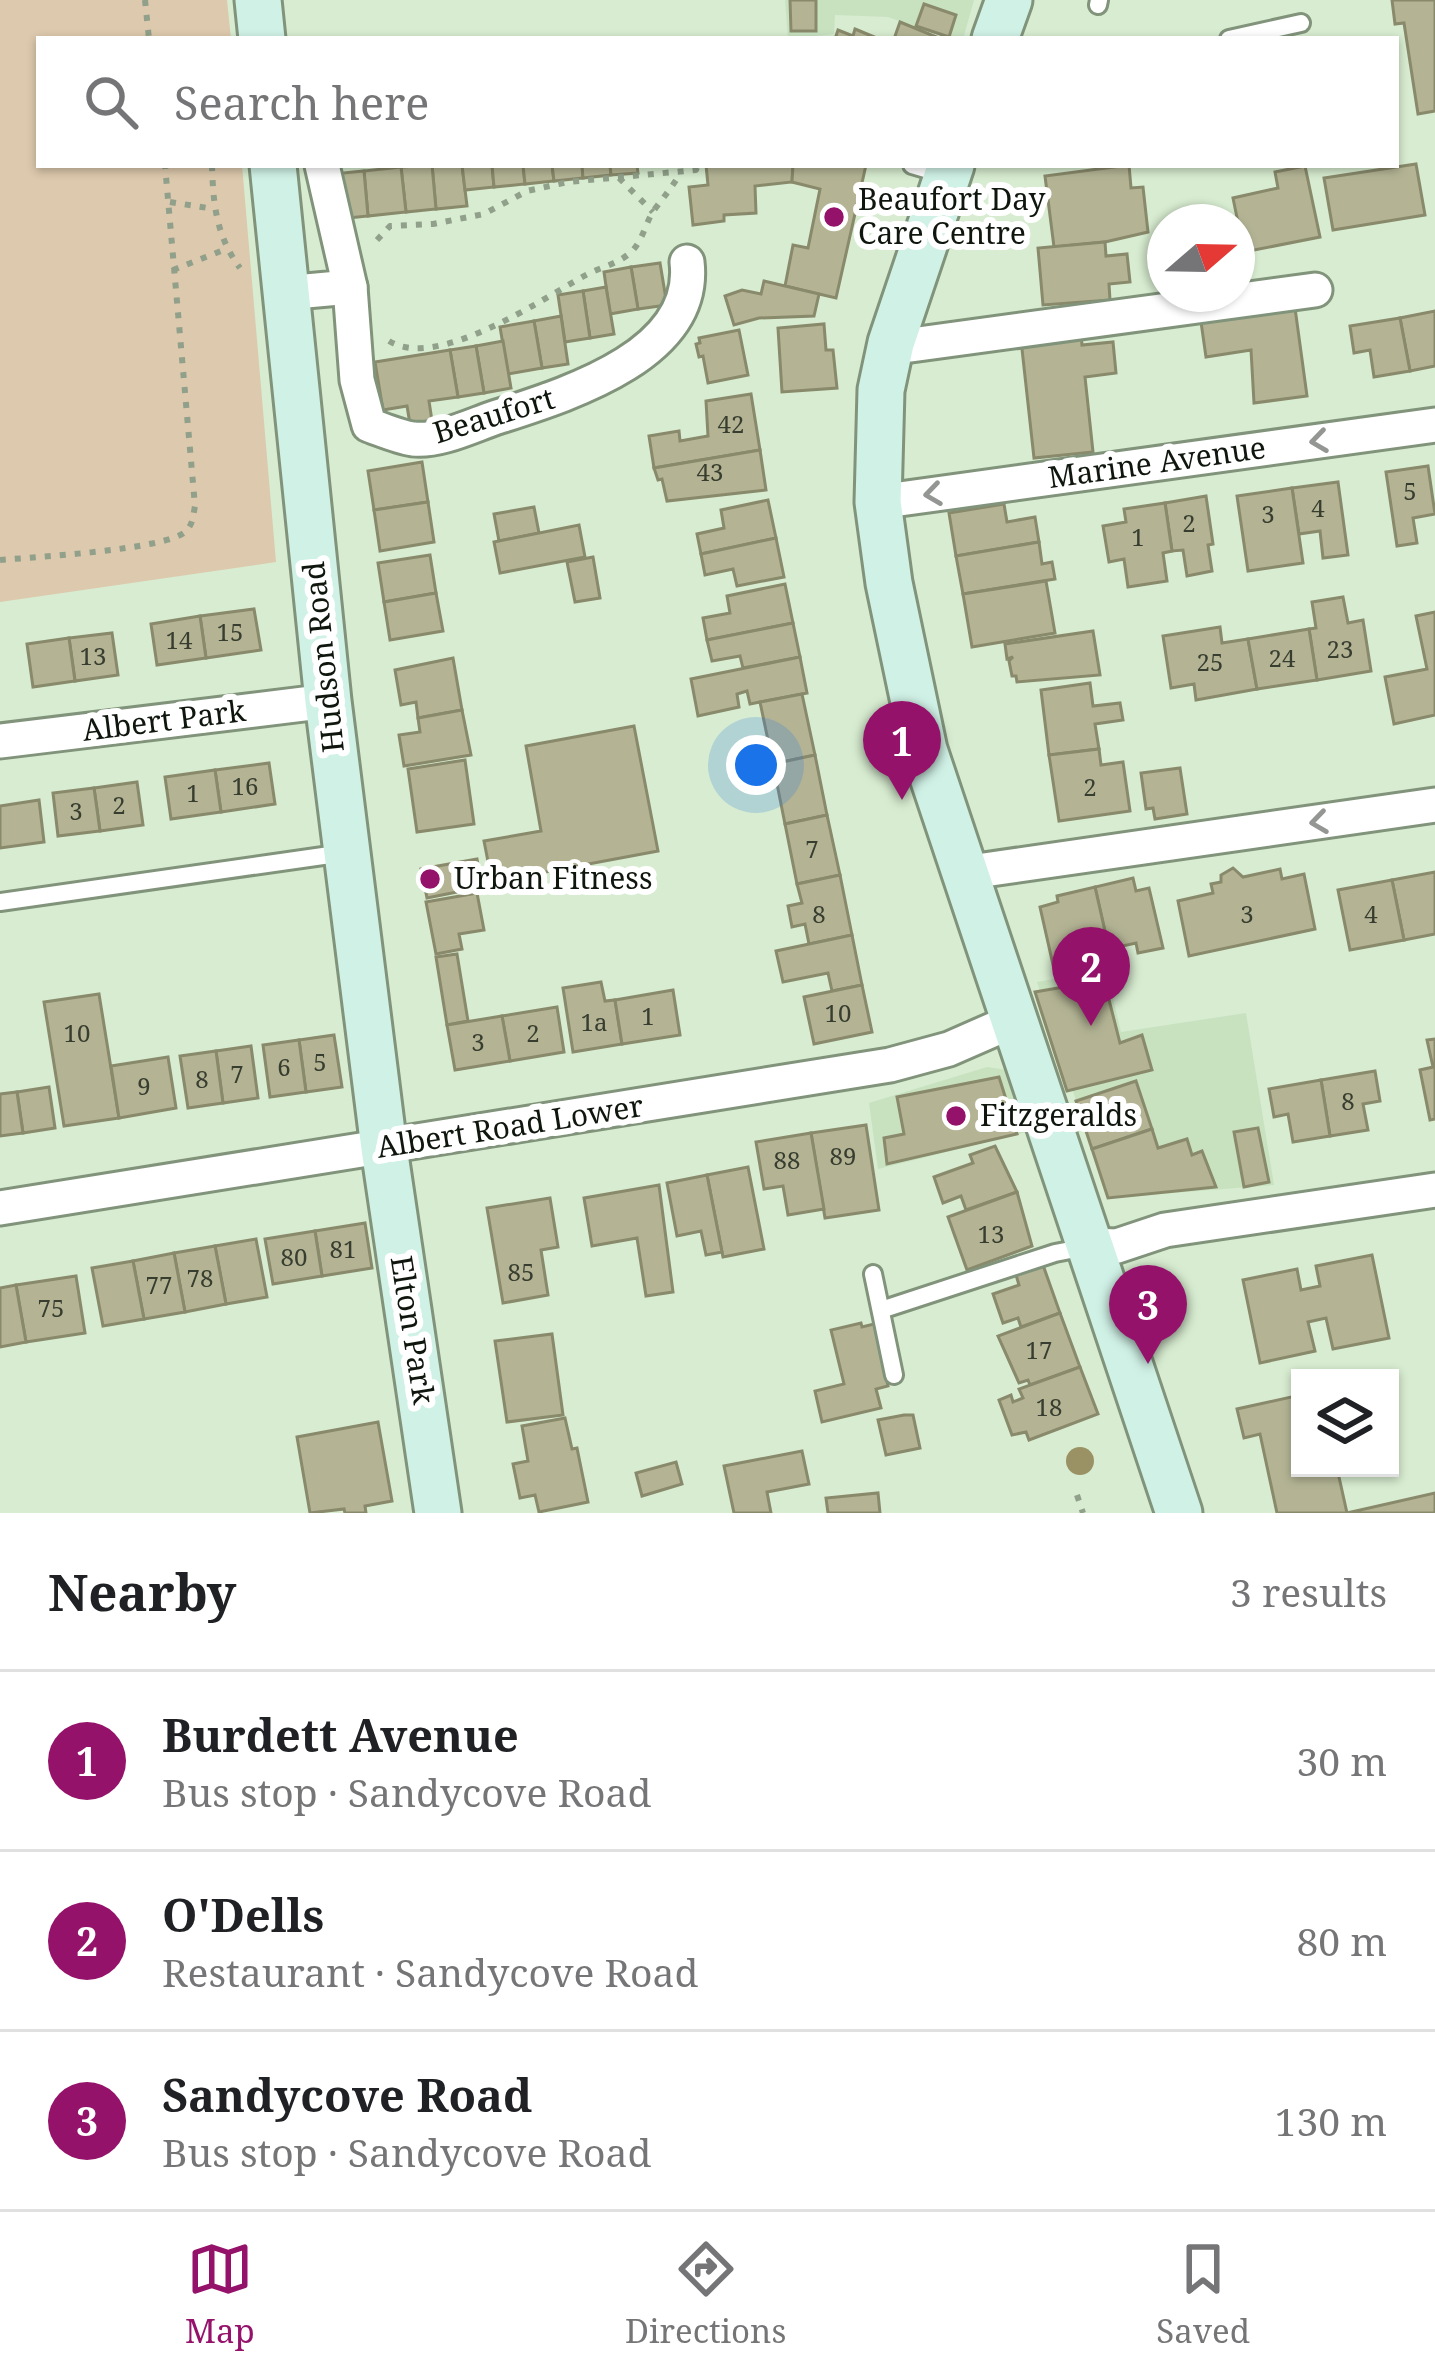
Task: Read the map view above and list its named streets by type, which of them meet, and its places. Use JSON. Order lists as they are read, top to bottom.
{
  "streets": {
    "main road": ["Hudson Road", "Elton Park"],
    "street": [
      "Beaufort",
      "Marine Avenue",
      "Albert Park",
      "Albert Road Lower"
    ]
  },
  "crossings": [
    ["Hudson Road", "Albert Park"],
    ["Hudson Road", "Albert Road Lower"],
    ["Hudson Road", "Elton Park"],
    ["Albert Road Lower", "Elton Park"]
  ],
  "places": ["Beaufort Day Care Centre", "Urban Fitness", "Fitzgeralds"],
  "house_numbers": [
    "42",
    "43",
    "5",
    "4",
    "3",
    "2",
    "1",
    "15",
    "14",
    "23",
    "13",
    "24",
    "25",
    "16",
    "2",
    "1",
    "2",
    "3",
    "7",
    "8",
    "3",
    "4",
    "10",
    "1",
    "1a",
    "10",
    "2",
    "3",
    "5",
    "6",
    "7",
    "8",
    "9",
    "8",
    "89",
    "88",
    "13",
    "81",
    "80",
    "85",
    "78",
    "77",
    "75",
    "17",
    "18"
  ],
  "north": "right",
  "page": {
    "search": "Search here",
    "pins": ["1", "2", "3"],
    "heading": ["Nearby", "3 results"],
    "list": [
      {
        "mark": "1",
        "name": "Burdett Avenue",
        "note": "Bus stop · Sandycove Road",
        "value": "30 m"
      },
      {
        "mark": "2",
        "name": "O'Dells",
        "note": "Restaurant · Sandycove Road",
        "value": "80 m"
      },
      {
        "mark": "3",
        "name": "Sandycove Road",
        "note": "Bus stop · Sandycove Road",
        "value": "130 m"
      }
    ],
    "nav": ["Map", "Directions", "Saved"]
  }
}
